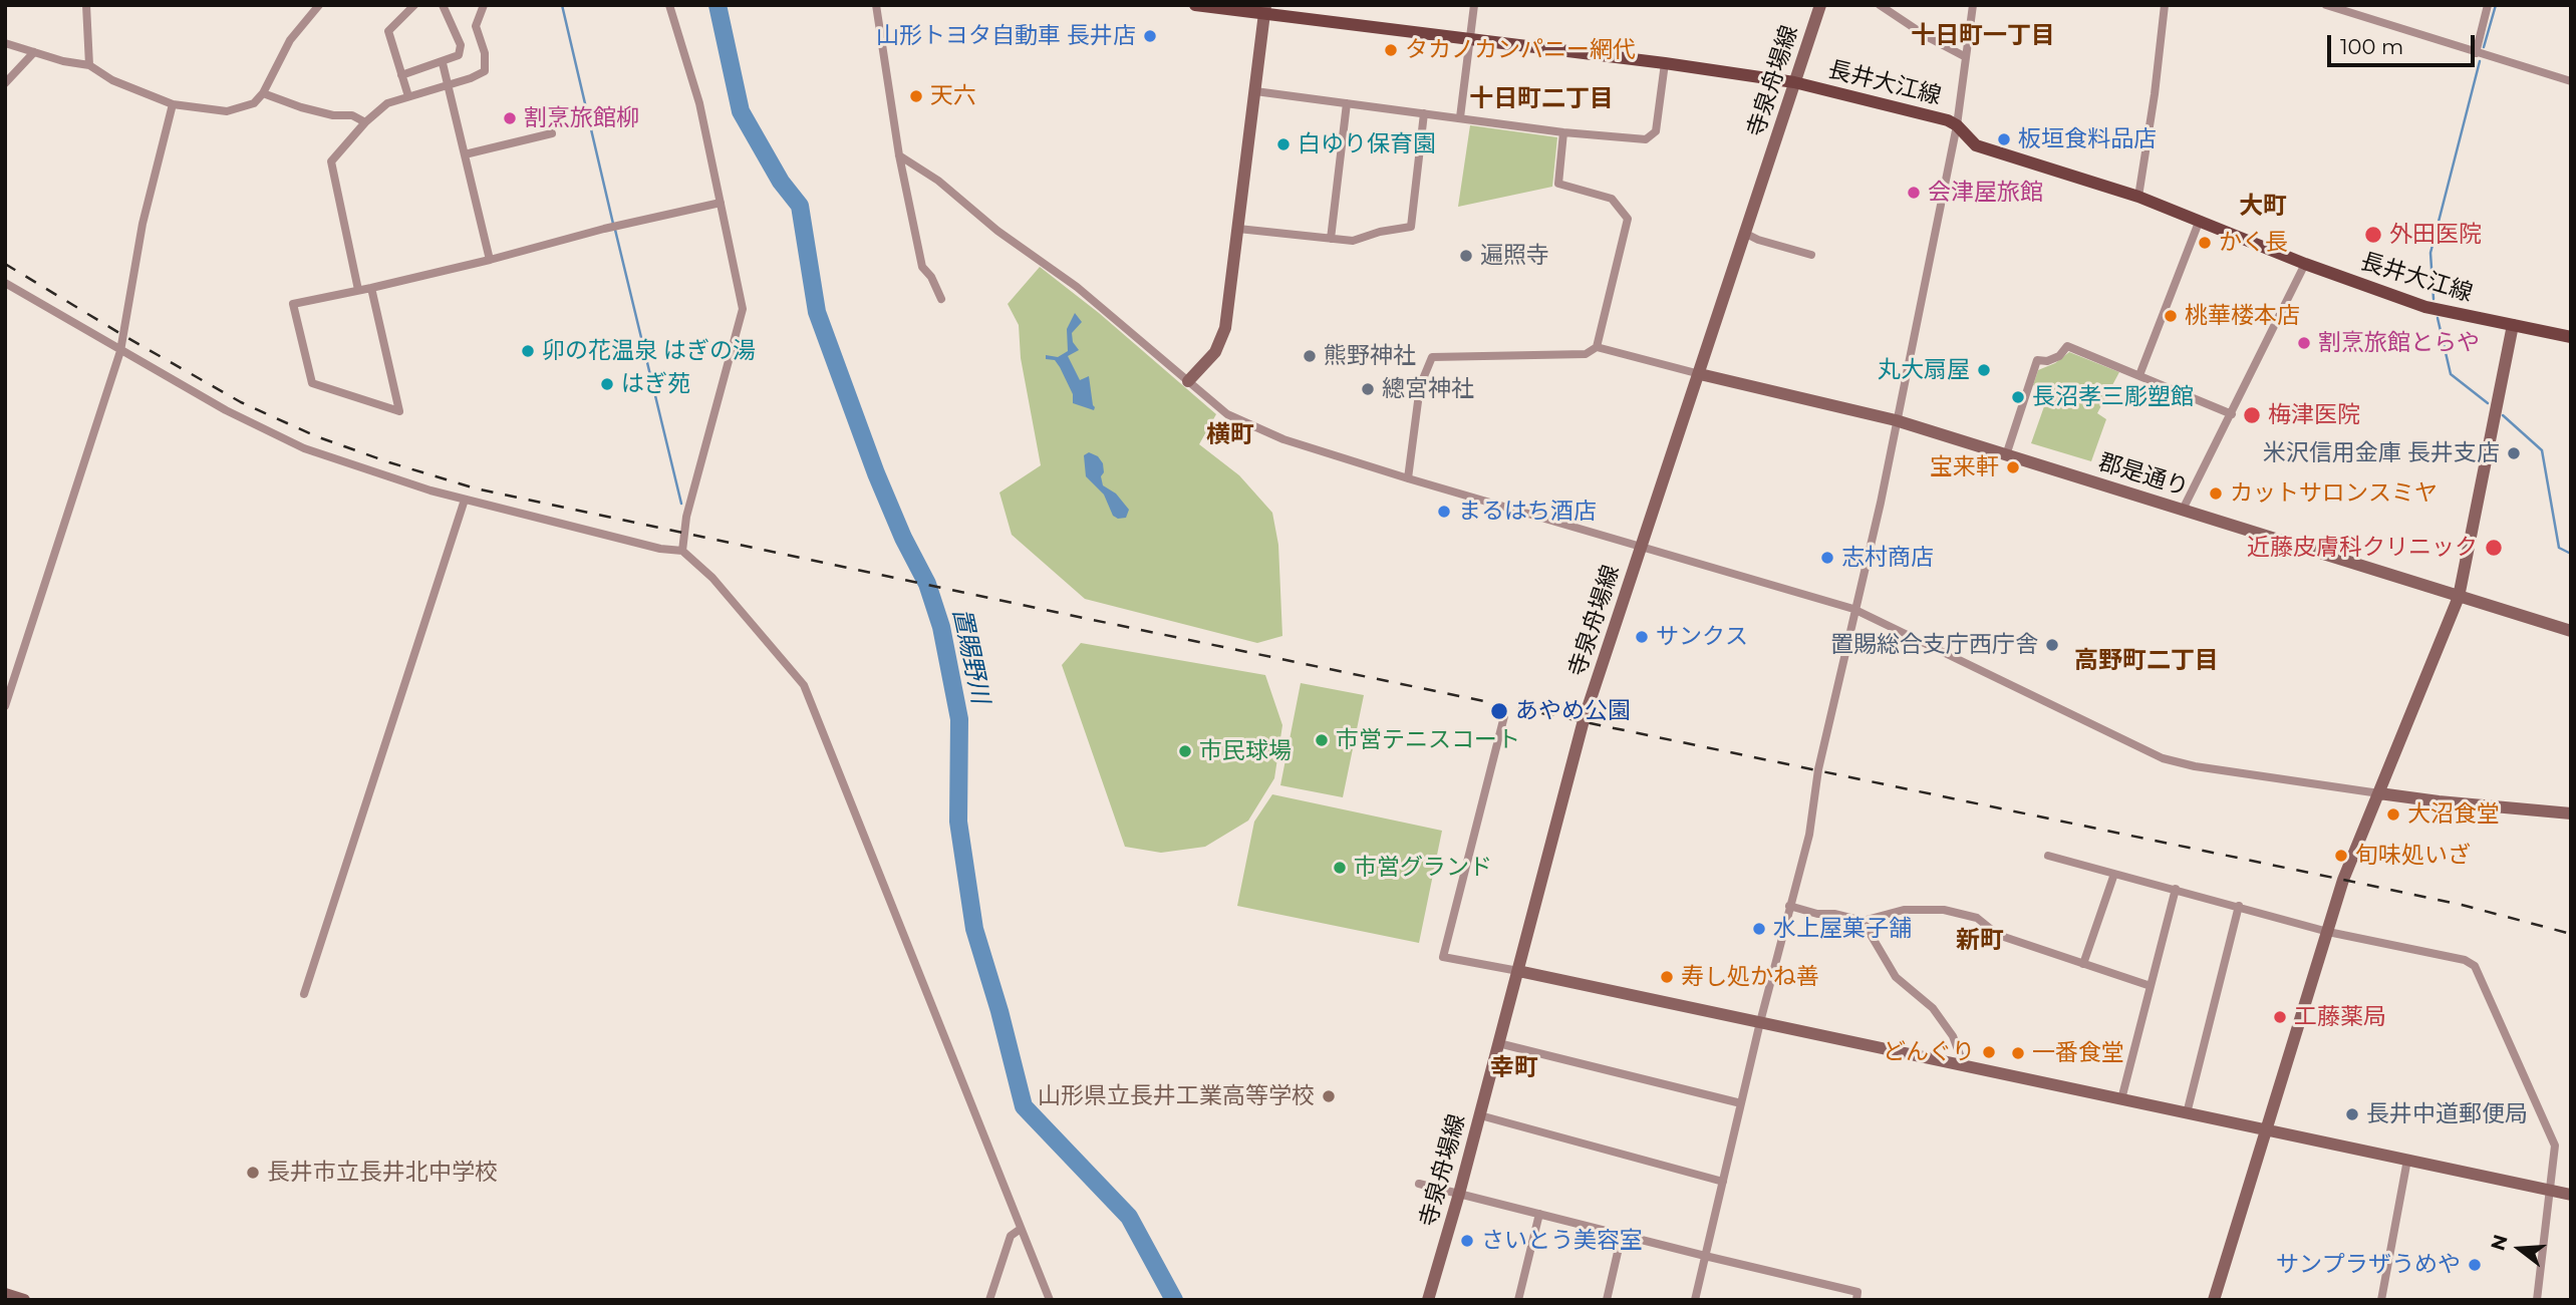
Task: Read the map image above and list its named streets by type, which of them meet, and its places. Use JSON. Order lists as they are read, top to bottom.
{
  "streets": {
    "main road": ["長井大江線"],
    "street": ["寺泉舟場線", "郡是通り"]
  },
  "crossings": [
    ["寺泉舟場線", "長井大江線"],
    ["寺泉舟場線", "郡是通り"]
  ],
  "districts": [
    "十日町一丁目",
    "十日町二丁目",
    "大町",
    "横町",
    "高野町二丁目",
    "新町",
    "幸町"
  ],
  "water": ["置賜野川"],
  "places": [
    "山形トヨタ自動車 長井店",
    "タカノカンパニー網代",
    "天六",
    "割烹旅館柳",
    "板垣食料品店",
    "白ゆり保育園",
    "会津屋旅館",
    "外田医院",
    "かく長",
    "遍照寺",
    "桃華楼本店",
    "割烹旅館とらや",
    "卯の花温泉 はぎの湯",
    "熊野神社",
    "丸大扇屋",
    "はぎ苑",
    "總宮神社",
    "長沼孝三彫塑館",
    "梅津医院",
    "米沢信用金庫 長井支店",
    "宝来軒",
    "カットサロンスミヤ",
    "まるはち酒店",
    "近藤皮膚科クリニック",
    "志村商店",
    "サンクス",
    "置賜総合支庁西庁舎",
    "あやめ公園",
    "市営テニスコート",
    "市民球場",
    "大沼食堂",
    "旬味処いざ",
    "市営グランド",
    "水上屋菓子舗",
    "寿し処かね善",
    "工藤薬局",
    "どんぐり",
    "一番食堂",
    "山形県立長井工業高等学校",
    "長井中道郵便局",
    "長井市立長井北中学校",
    "さいとう美容室",
    "サンプラザうめや"
  ],
  "scale_bar": "100 m",
  "north": "left"
}
